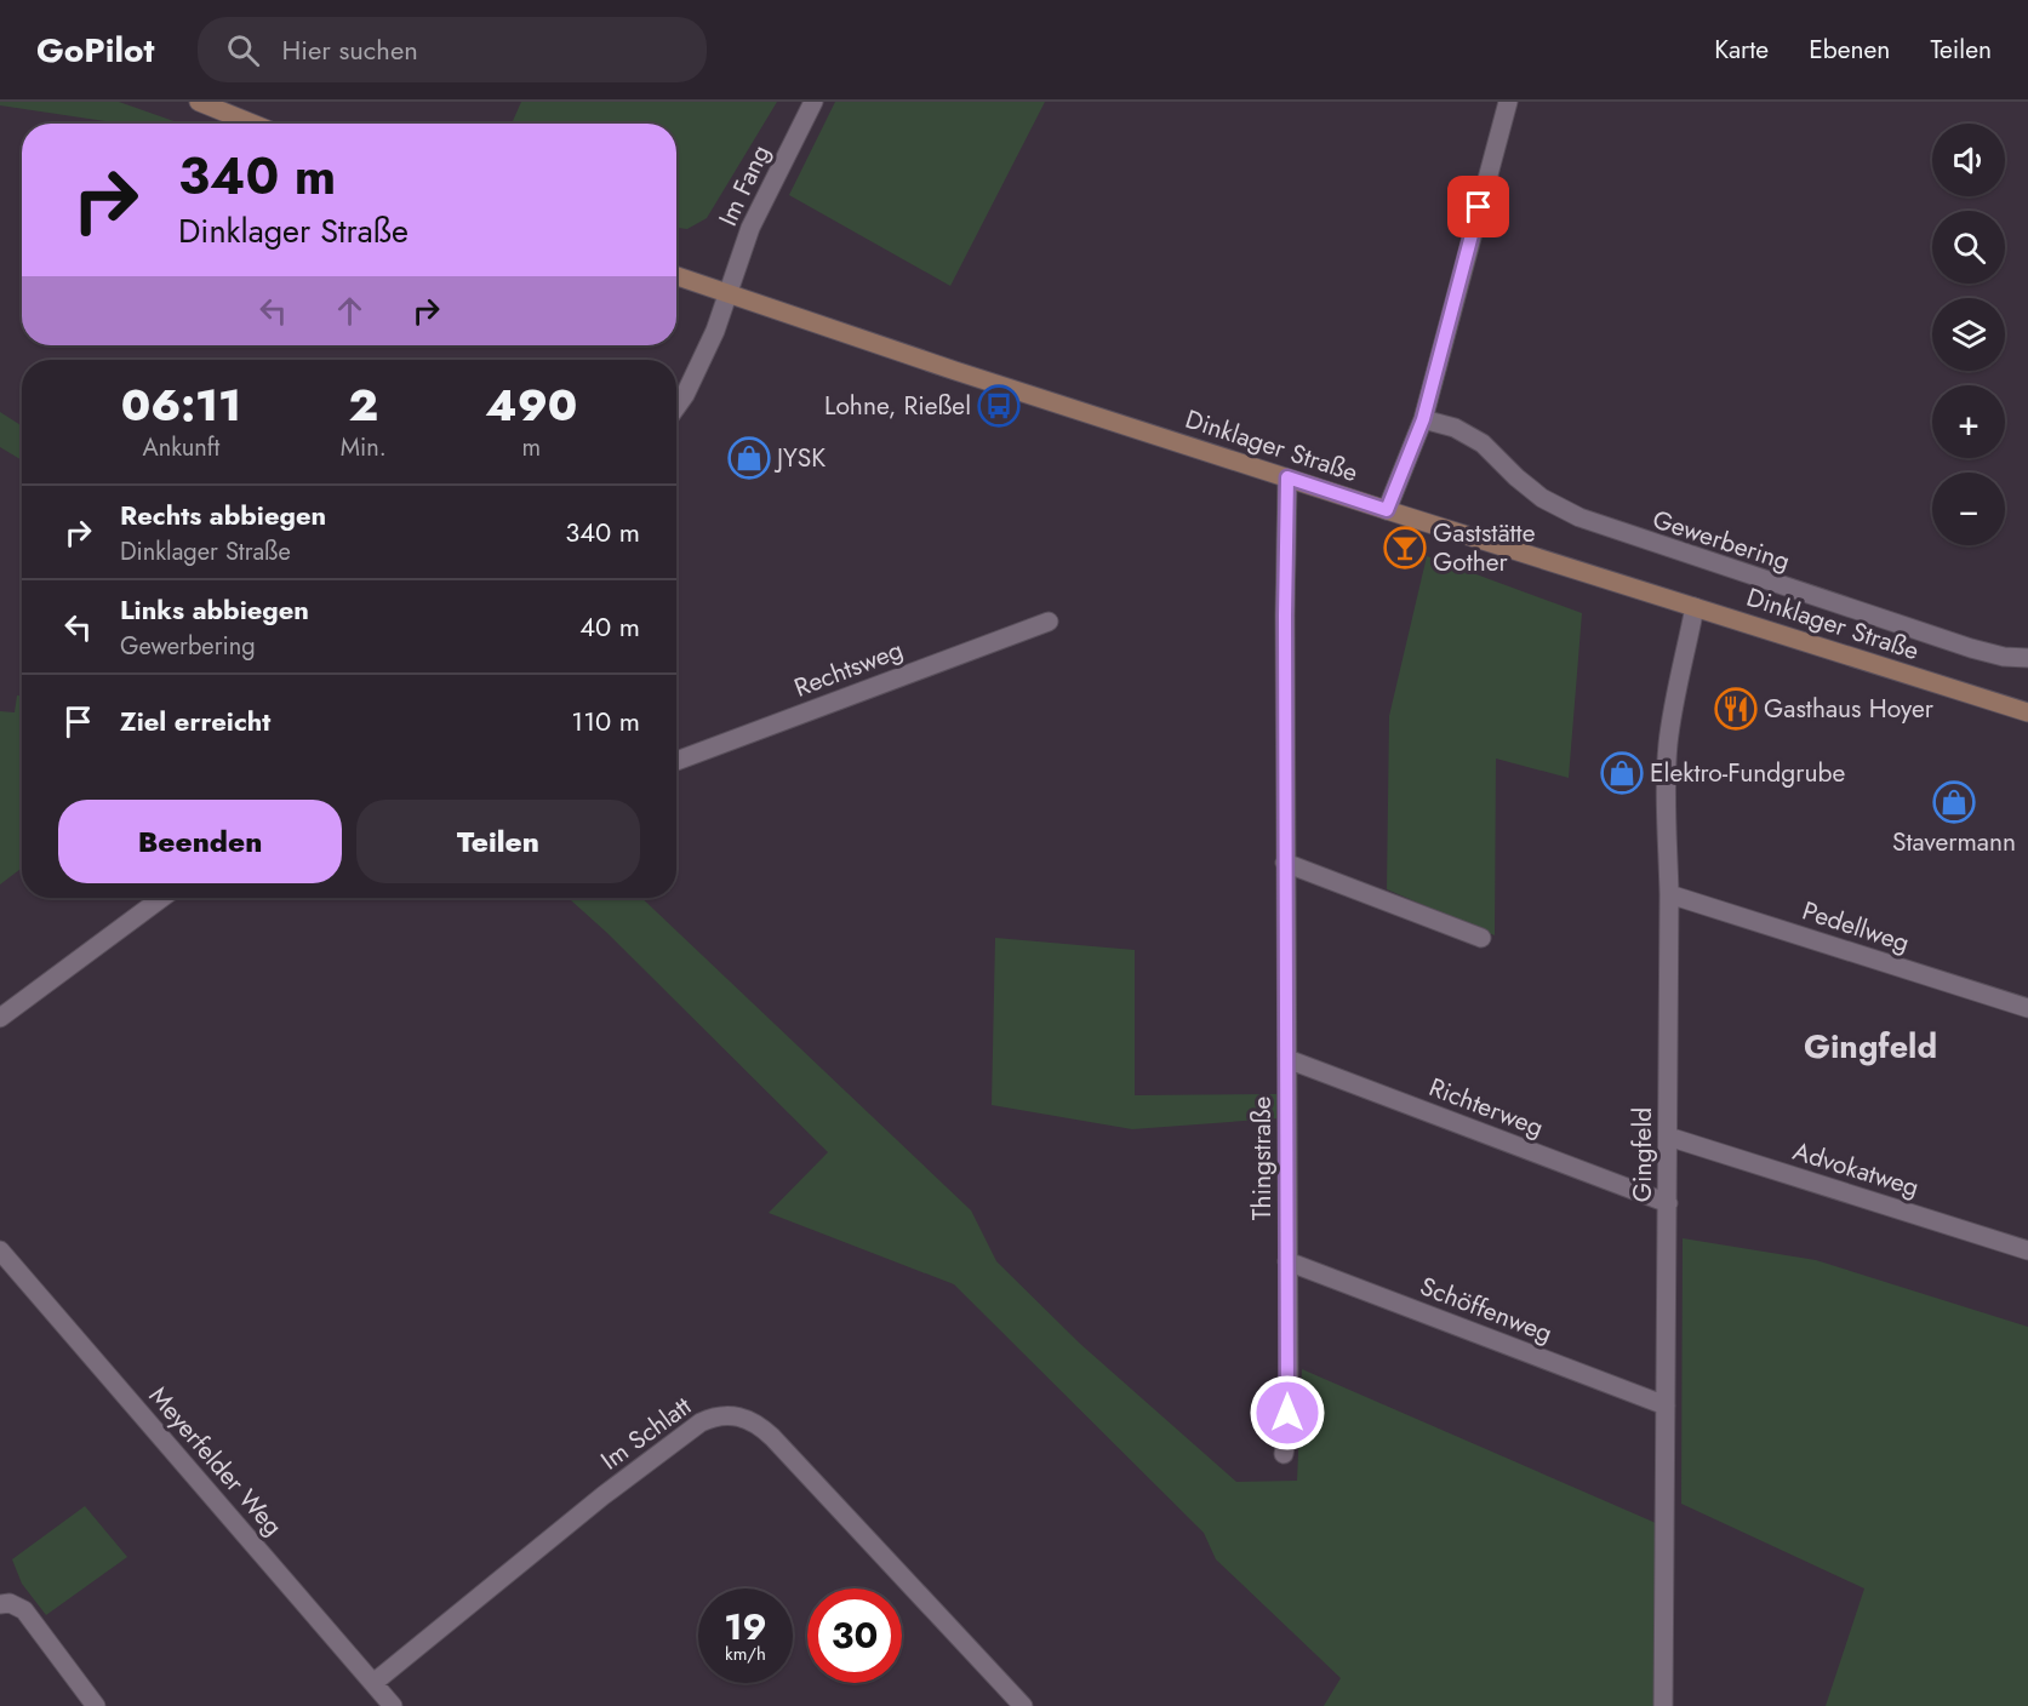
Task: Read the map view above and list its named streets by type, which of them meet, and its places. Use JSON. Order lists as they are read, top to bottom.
{
  "streets": {
    "main road": ["Dinklager Straße"],
    "street": [
      "Im Fang",
      "Gewerbering",
      "Rechtsweg",
      "Pedellweg",
      "Richterweg",
      "Gingfeld",
      "Thingstraße",
      "Advokatweg",
      "Schöffenweg",
      "Im Schlatt",
      "Meyerfelder Weg"
    ]
  },
  "crossings": [
    ["Im Fang", "Dinklager Straße"],
    ["Dinklager Straße", "Gingfeld"],
    ["Dinklager Straße", "Thingstraße"],
    ["Pedellweg", "Gingfeld"],
    ["Richterweg", "Gingfeld"],
    ["Richterweg", "Thingstraße"],
    ["Gingfeld", "Advokatweg"],
    ["Gingfeld", "Schöffenweg"],
    ["Thingstraße", "Schöffenweg"],
    ["Im Schlatt", "Meyerfelder Weg"]
  ],
  "districts": ["Gingfeld"],
  "places": {
    "bus stop": ["Lohne, Rießel"],
    "shop": ["JYSK", "Elektro-Fundgrube", "Stavermann"],
    "bar": ["Gaststätte Gother"],
    "restaurant": ["Gasthaus Hoyer"]
  },
  "page": {
    "header": "GoPilot",
    "search": "Hier suchen",
    "nav": ["Karte", "Ebenen", "Teilen"],
    "map_buttons": ["+", "−"],
    "turn": ["340 m", "Dinklager Straße"],
    "eta": [
      "06:11",
      "Ankunft",
      "2",
      "Min.",
      "490",
      "m"
    ],
    "list": [
      {
        "name": "Rechts abbiegen",
        "note": "Dinklager Straße",
        "value": "340 m"
      },
      {
        "name": "Links abbiegen",
        "note": "Gewerbering",
        "value": "40 m"
      },
      {
        "name": "Ziel erreicht",
        "value": "110 m"
      }
    ],
    "buttons": ["Beenden", "Teilen"],
    "speed": "19 km/h",
    "limit": "30"
  }
}
